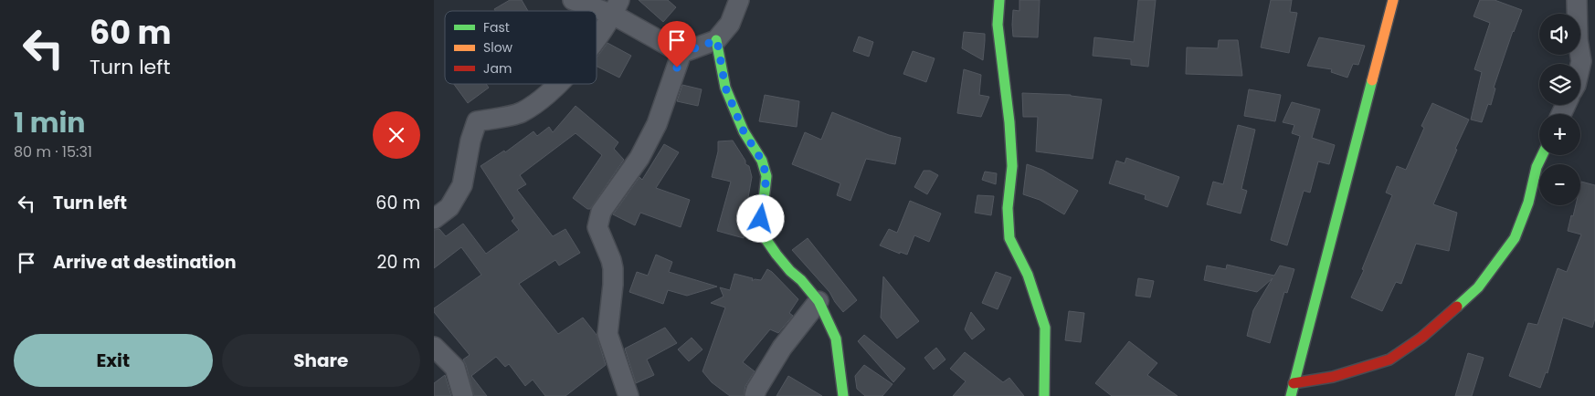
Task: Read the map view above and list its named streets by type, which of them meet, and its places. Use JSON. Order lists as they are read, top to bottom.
{
  "legend": ["Fast", "Slow", "Jam"],
  "page": {
    "turn": ["60 m", "Turn left"],
    "map_buttons": ["+", "−"],
    "heading": ["1 min", "80 m · 15:31"],
    "list": [
      {
        "name": "Turn left",
        "value": "60 m"
      },
      {
        "name": "Arrive at destination",
        "value": "20 m"
      }
    ],
    "buttons": ["Exit", "Share"]
  }
}
